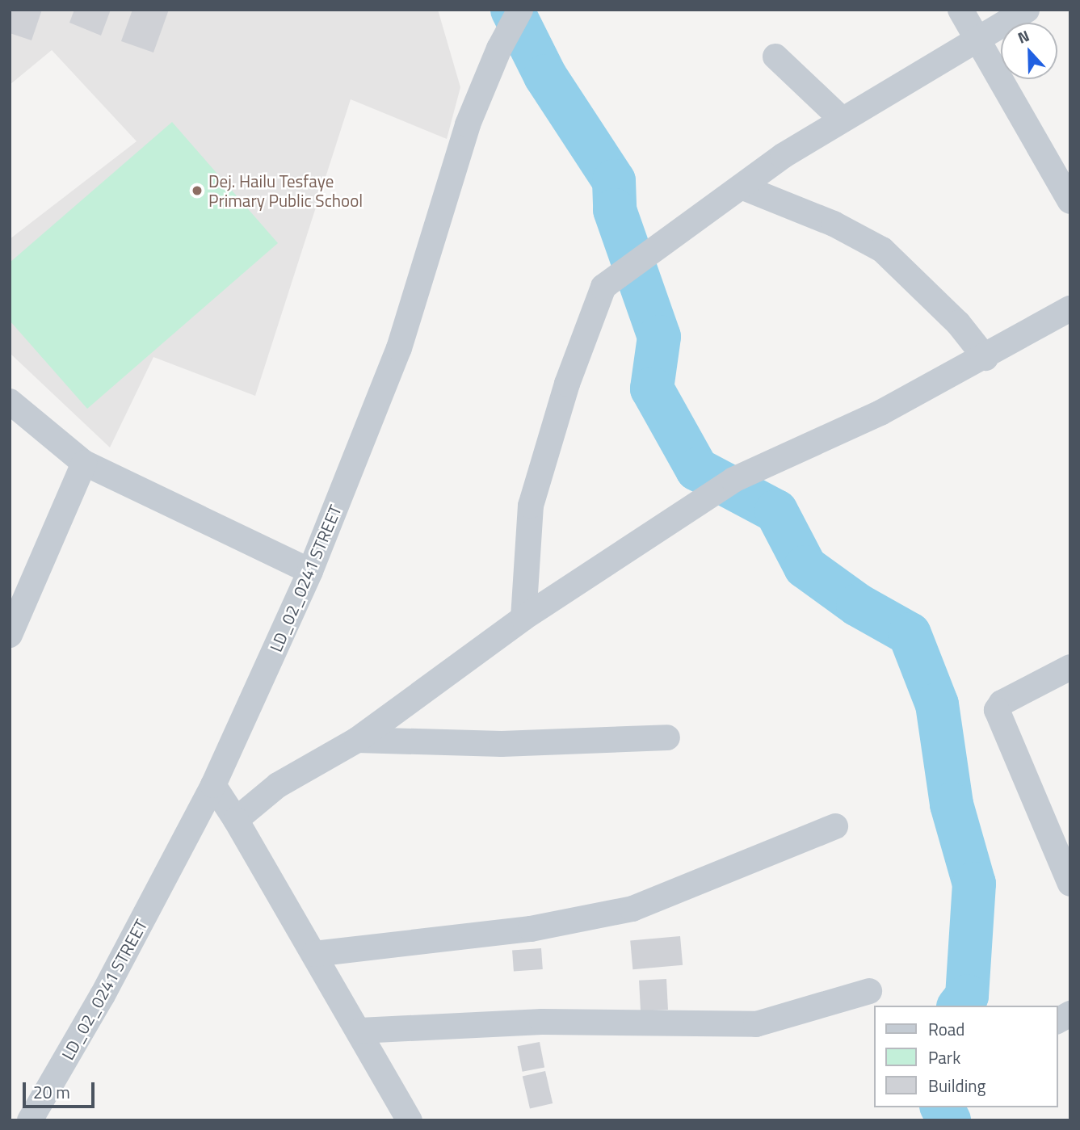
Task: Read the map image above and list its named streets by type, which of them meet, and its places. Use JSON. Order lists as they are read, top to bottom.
{
  "streets": {
    "street": ["LD_02_0241 STREET"]
  },
  "places": ["Dej. Hailu Tesfaye Primary Public School"],
  "legend": ["Road", "Park", "Building"],
  "scale_bar": "20 m",
  "north": "top"
}
